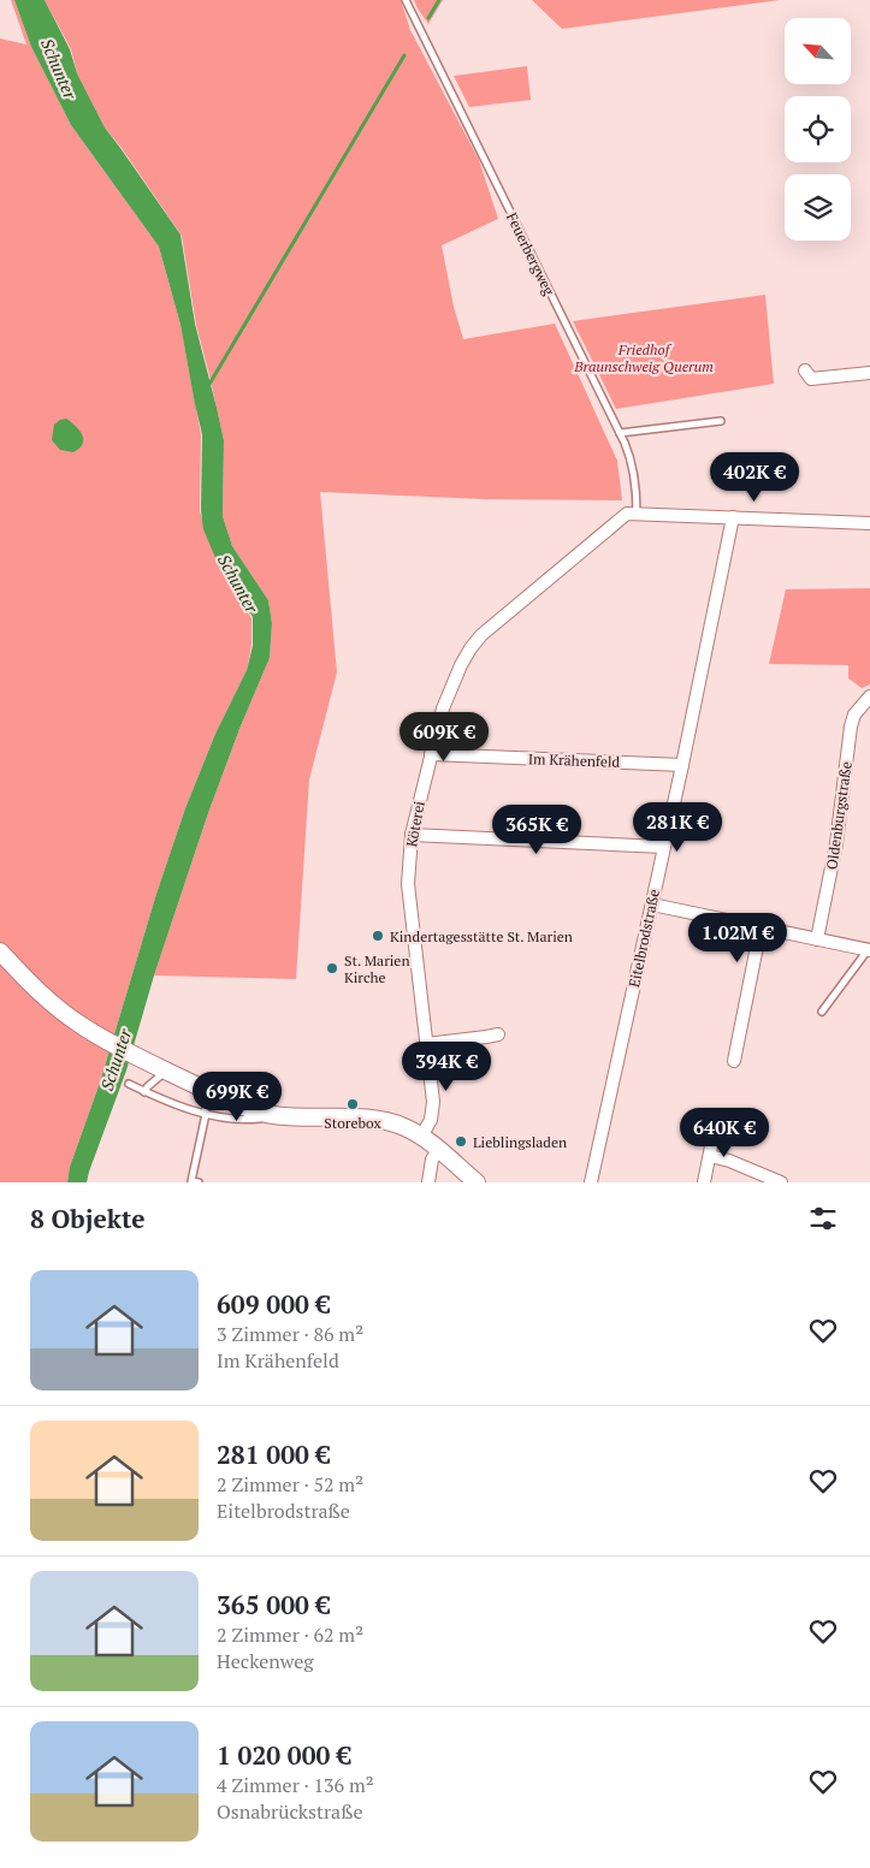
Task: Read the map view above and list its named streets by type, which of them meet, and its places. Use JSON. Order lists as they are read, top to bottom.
{
  "streets": {
    "street": [
      "Im Krähenfeld",
      "Oldenburgstraße",
      "Köterei",
      "Eitelbrodstraße"
    ],
    "lane": ["Feuerbergweg"]
  },
  "crossings": [
    ["Feuerbergweg", "Köterei"],
    ["Im Krähenfeld", "Köterei"],
    ["Im Krähenfeld", "Eitelbrodstraße"]
  ],
  "water": ["Schunter"],
  "parks": ["Friedhof Braunschweig Querum"],
  "places": [
    "Kindertagesstätte St. Marien",
    "St. Marien Kirche",
    "Storebox",
    "Lieblingsladen"
  ],
  "north": "top left",
  "page": {
    "price": [
      "402K €",
      "609K €",
      "281K €",
      "365K €",
      "1.02M €",
      "394K €",
      "699K €",
      "640K €"
    ],
    "heading": "8 Objekte",
    "list": [
      {
        "name": "609 000 €",
        "note": "3 Zimmer · 86 m² · Im Krähenfeld"
      },
      {
        "name": "281 000 €",
        "note": "2 Zimmer · 52 m² · Eitelbrodstraße"
      },
      {
        "name": "365 000 €",
        "note": "2 Zimmer · 62 m² · Heckenweg"
      },
      {
        "name": "1 020 000 €",
        "note": "4 Zimmer · 136 m² · Osnabrückstraße"
      }
    ]
  }
}
